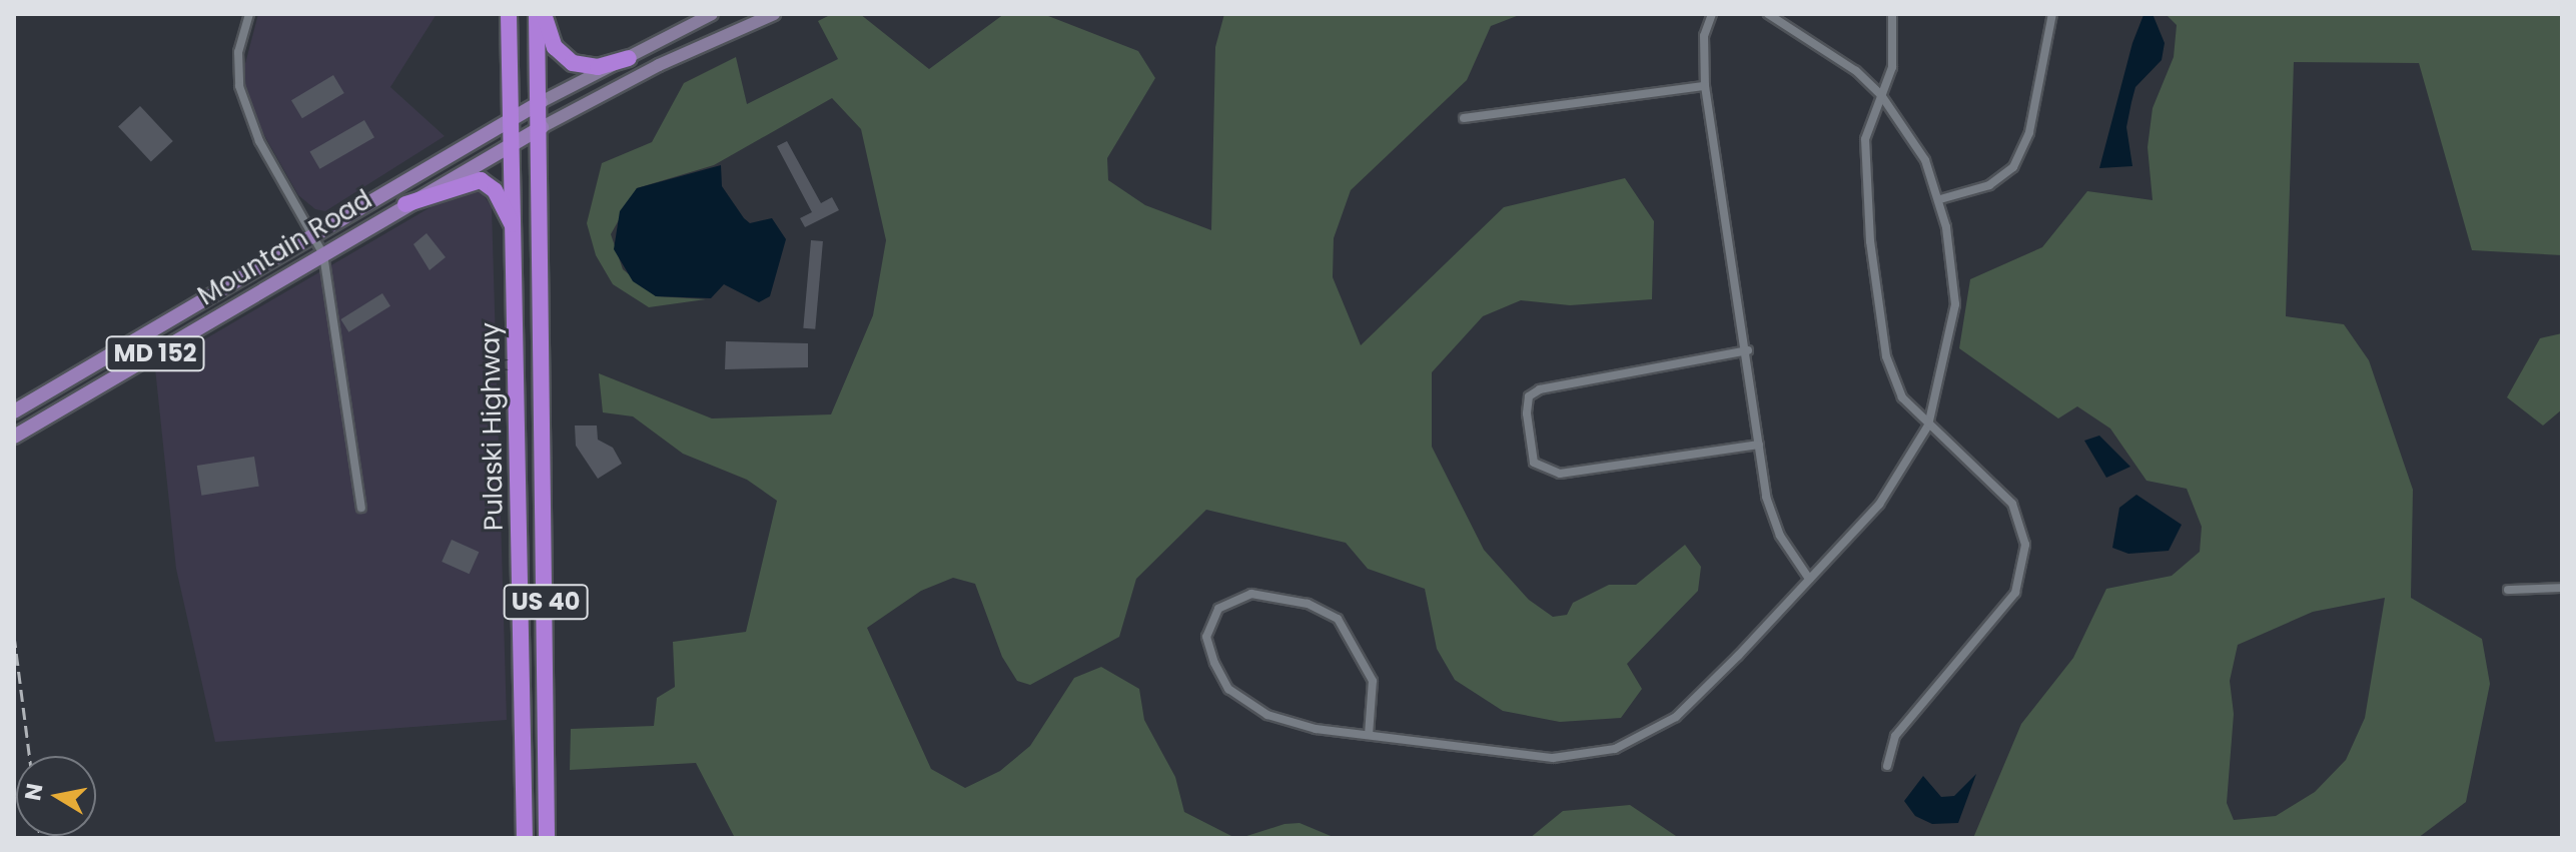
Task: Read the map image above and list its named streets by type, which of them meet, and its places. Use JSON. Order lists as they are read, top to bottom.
{
  "streets": {
    "highway": ["Pulaski Highway", "US 40"],
    "main road": ["Mountain Road", "MD 152"]
  },
  "crossings": [
    ["Mountain Road", "MD 152"],
    ["Mountain Road", "Pulaski Highway"],
    ["MD 152", "Pulaski Highway"]
  ],
  "north": "left"
}
